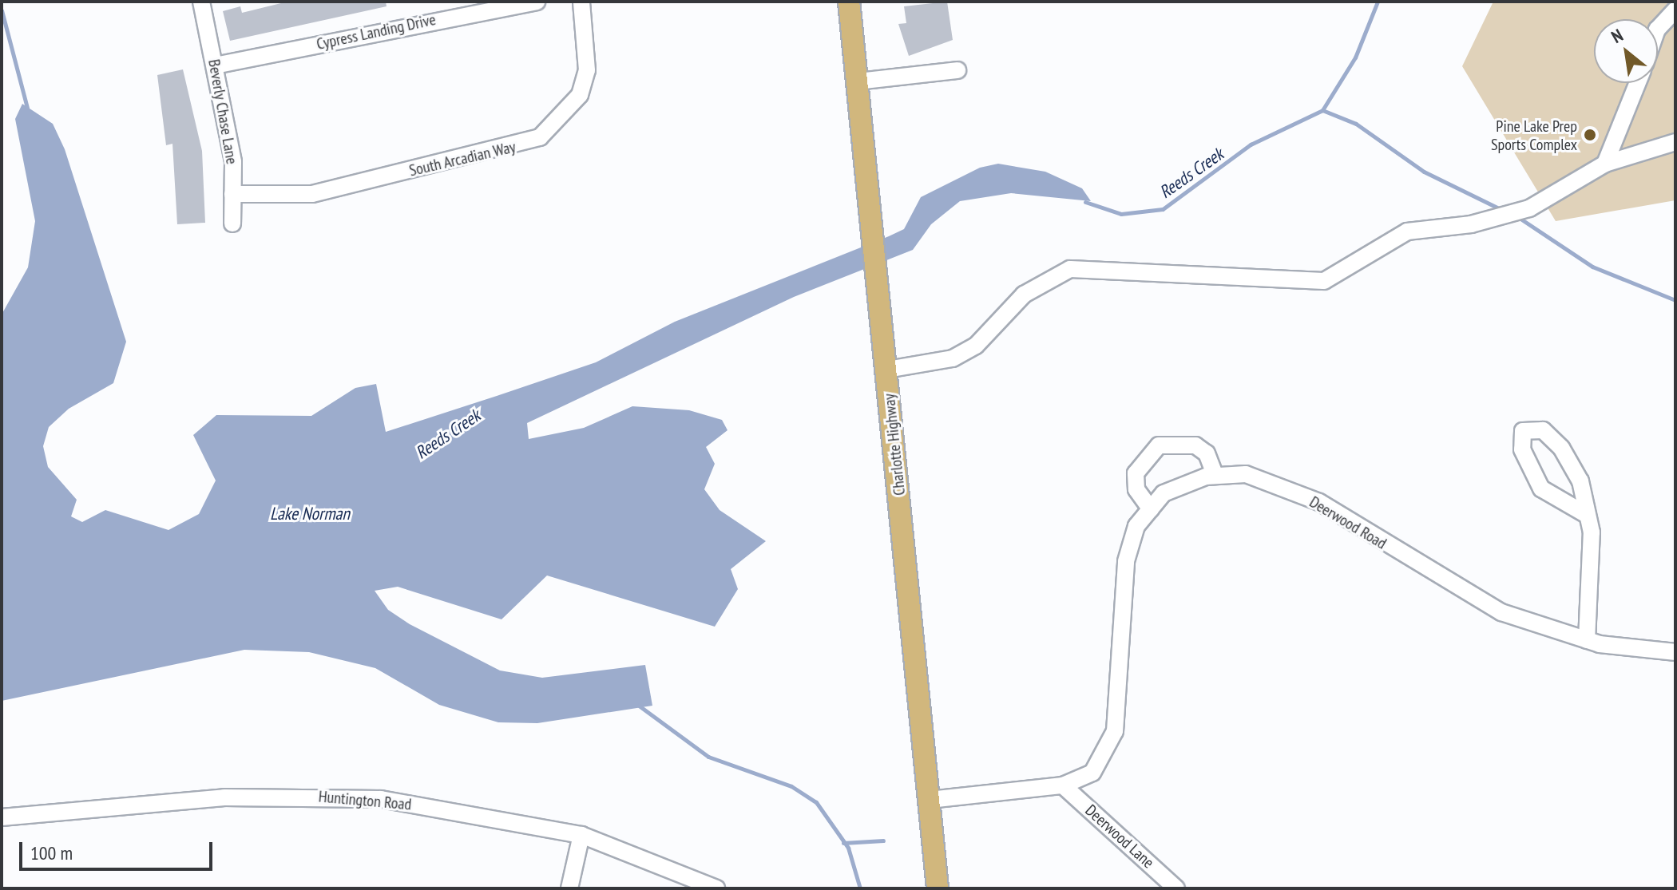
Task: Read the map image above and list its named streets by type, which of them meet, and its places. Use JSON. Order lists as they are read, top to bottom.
{
  "streets": {
    "main road": ["Charlotte Highway"],
    "street": [
      "Cypress Landing Drive",
      "Beverly Chase Lane",
      "South Arcadian Way",
      "Deerwood Road",
      "Huntington Road",
      "Deerwood Lane"
    ]
  },
  "crossings": [
    ["Cypress Landing Drive", "Beverly Chase Lane"],
    ["Beverly Chase Lane", "South Arcadian Way"],
    ["Charlotte Highway", "Deerwood Road"],
    ["Deerwood Road", "Deerwood Lane"]
  ],
  "water": ["Reeds Creek", "Lake Norman"],
  "places": ["Pine Lake Prep Sports Complex"],
  "scale_bar": "100 m",
  "north": "top left"
}
